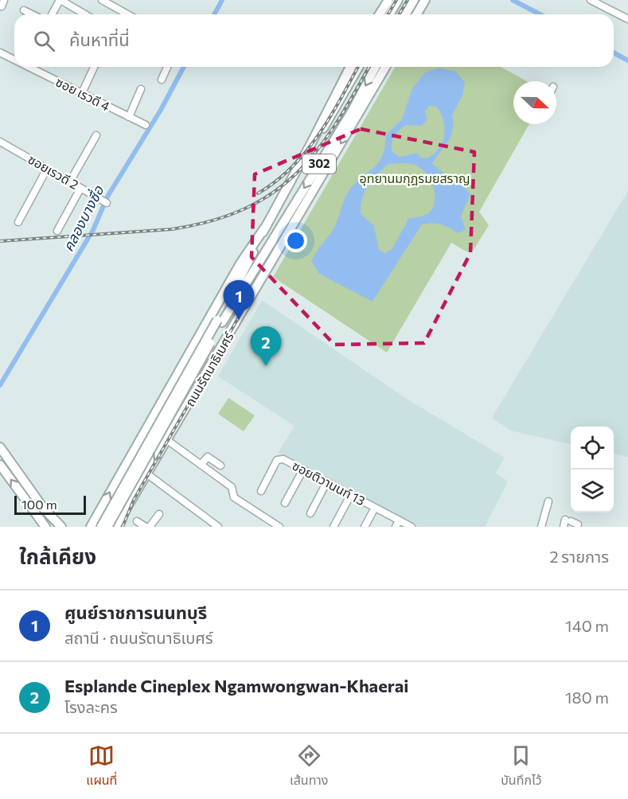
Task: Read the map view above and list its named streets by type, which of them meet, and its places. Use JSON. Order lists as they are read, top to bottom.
{
  "streets": {
    "main road": ["302", "ถนนรัตนาธิเบศร์"],
    "street": ["ซอย เรวดี 4", "ซอยเรวดี 2", "ซอยติวานนท์ 13"]
  },
  "water": ["คลองบางซื่อ"],
  "parks": ["อุทยานมกุฎรมยสราญ"],
  "scale_bar": "100 m",
  "north": "right",
  "page": {
    "search": "ค้นหาที่นี่",
    "pins": ["1", "2"],
    "scale": "100 m",
    "heading": ["ใกล้เคียง", "2 รายการ"],
    "list": [
      {
        "mark": "1",
        "name": "ศูนย์ราชการนนทบุรี",
        "note": "สถานี · ถนนรัตนาธิเบศร์",
        "value": "140 m"
      },
      {
        "mark": "2",
        "name": "Esplande Cineplex Ngamwongwan-Khaerai",
        "note": "โรงละคร",
        "value": "180 m"
      }
    ],
    "nav": ["แผนที่", "เส้นทาง", "บันทึกไว้"]
  }
}
